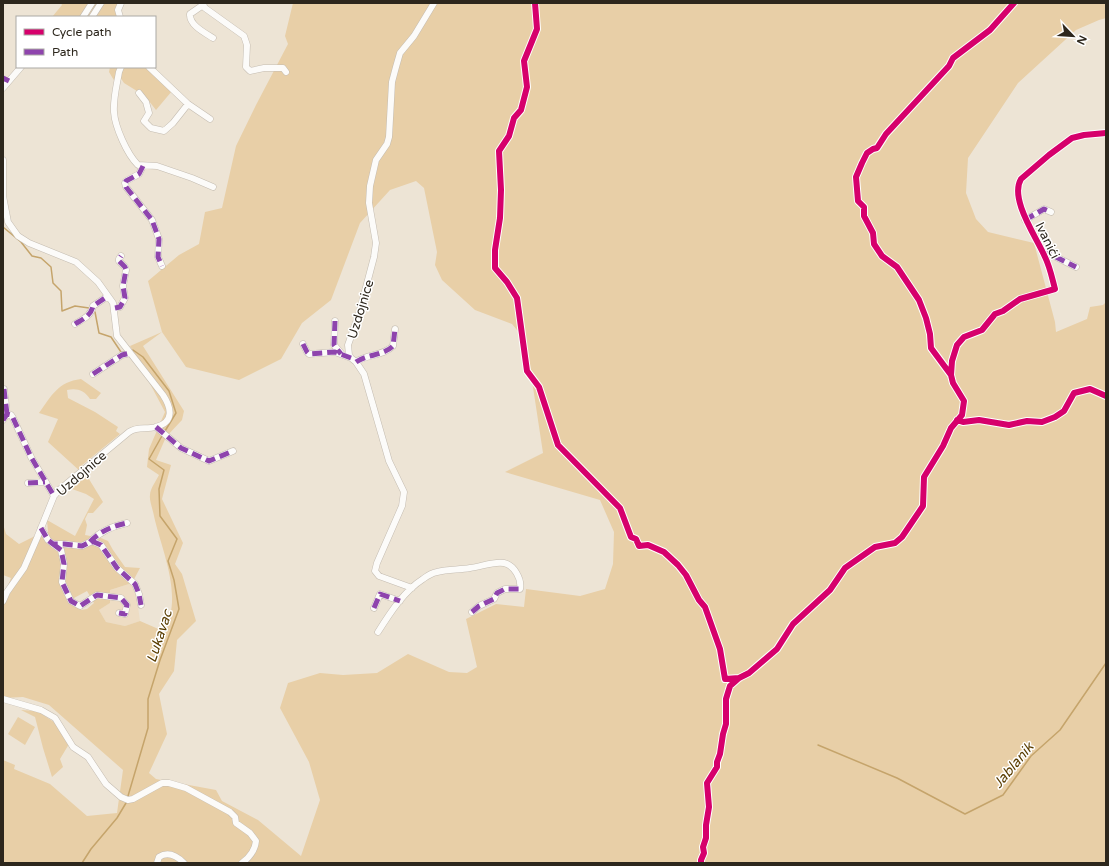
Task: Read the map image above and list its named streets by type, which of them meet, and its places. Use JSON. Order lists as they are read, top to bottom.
{
  "streets": {
    "street": ["Ivanići", "Uzdojnice"]
  },
  "water": ["Lukavac", "Jablanik"],
  "legend": ["Cycle path", "Path"],
  "north": "bottom right"
}
